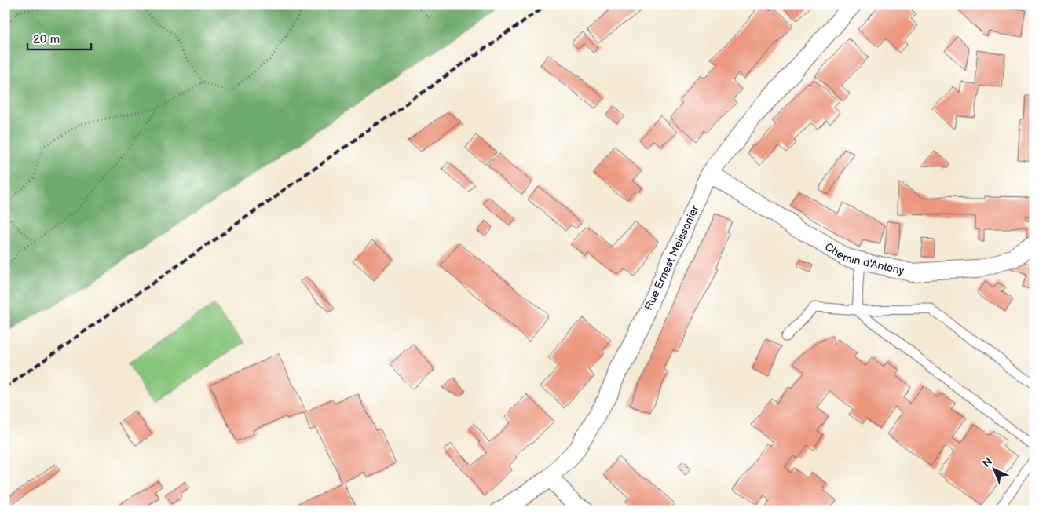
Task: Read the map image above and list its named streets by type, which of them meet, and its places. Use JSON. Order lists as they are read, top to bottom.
{
  "streets": {
    "street": ["Rue Ernest Meissonier", "Chemin d'Antony"]
  },
  "crossings": [
    ["Rue Ernest Meissonier", "Chemin d'Antony"]
  ],
  "scale_bar": "20 m",
  "north": "top left"
}
